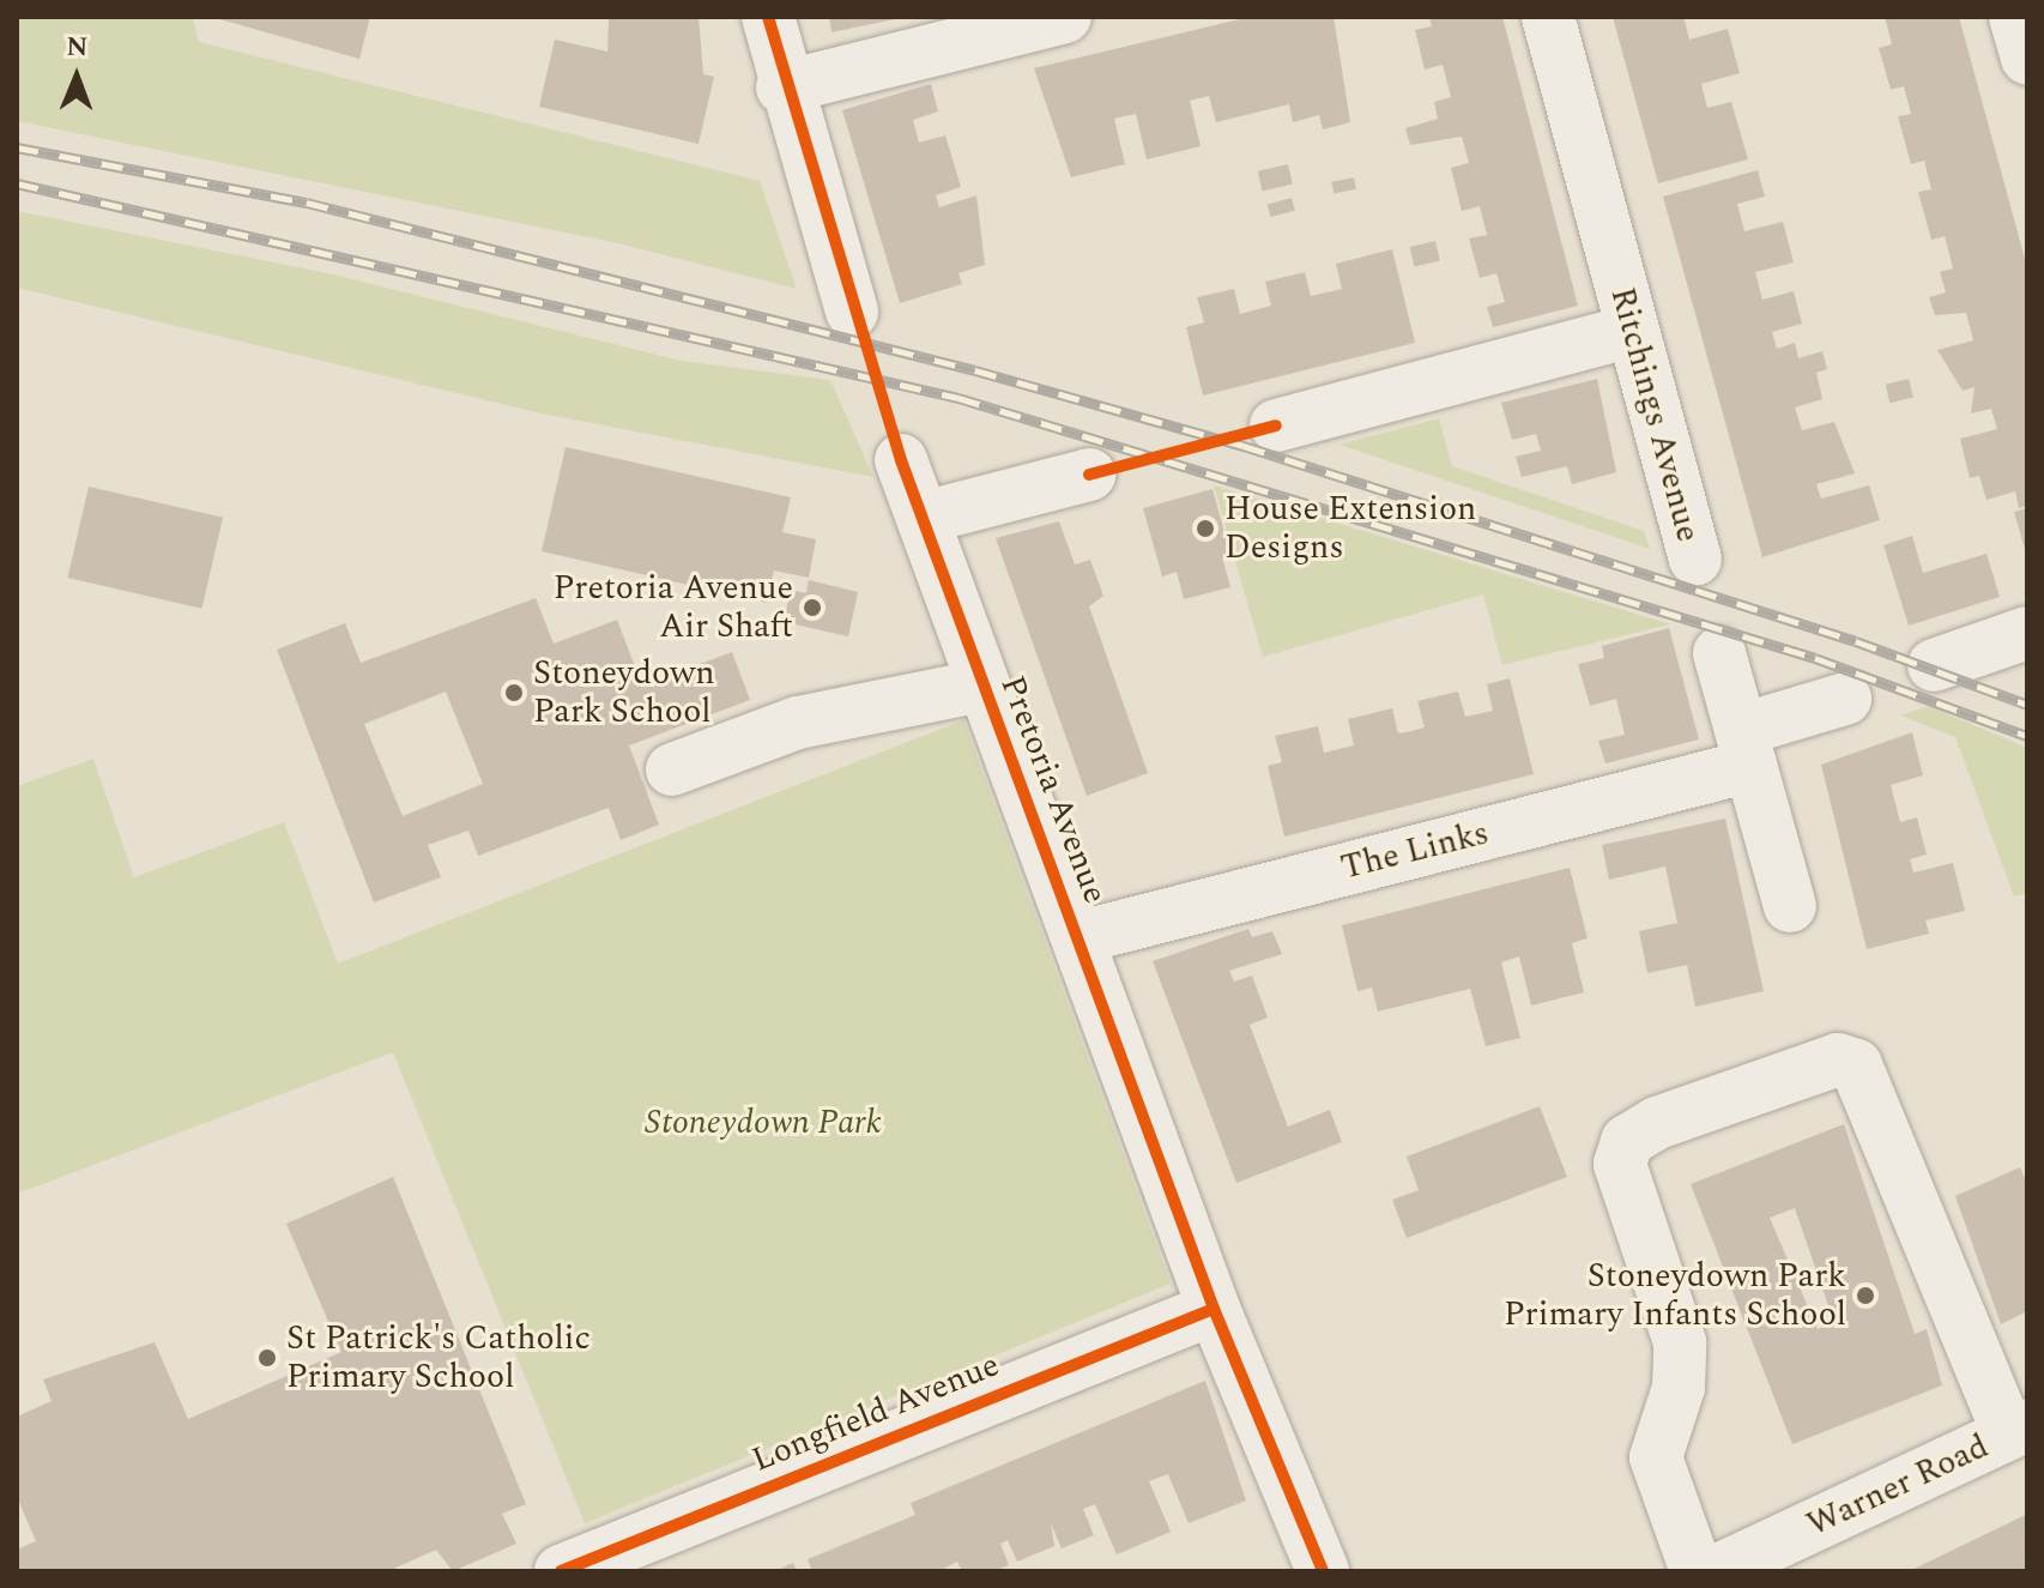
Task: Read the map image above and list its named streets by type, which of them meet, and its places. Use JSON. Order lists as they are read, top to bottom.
{
  "streets": {
    "street": [
      "Ritchings Avenue",
      "Pretoria Avenue",
      "The Links",
      "Longfield Avenue",
      "Warner Road"
    ]
  },
  "crossings": [
    ["Pretoria Avenue", "The Links"],
    ["Pretoria Avenue", "Longfield Avenue"]
  ],
  "parks": ["Stoneydown Park"],
  "places": [
    "House Extension Designs",
    "Pretoria Avenue Air Shaft",
    "Stoneydown Park School",
    "Stoneydown Park Primary Infants School",
    "St Patrick's Catholic Primary School"
  ],
  "north": "top"
}
